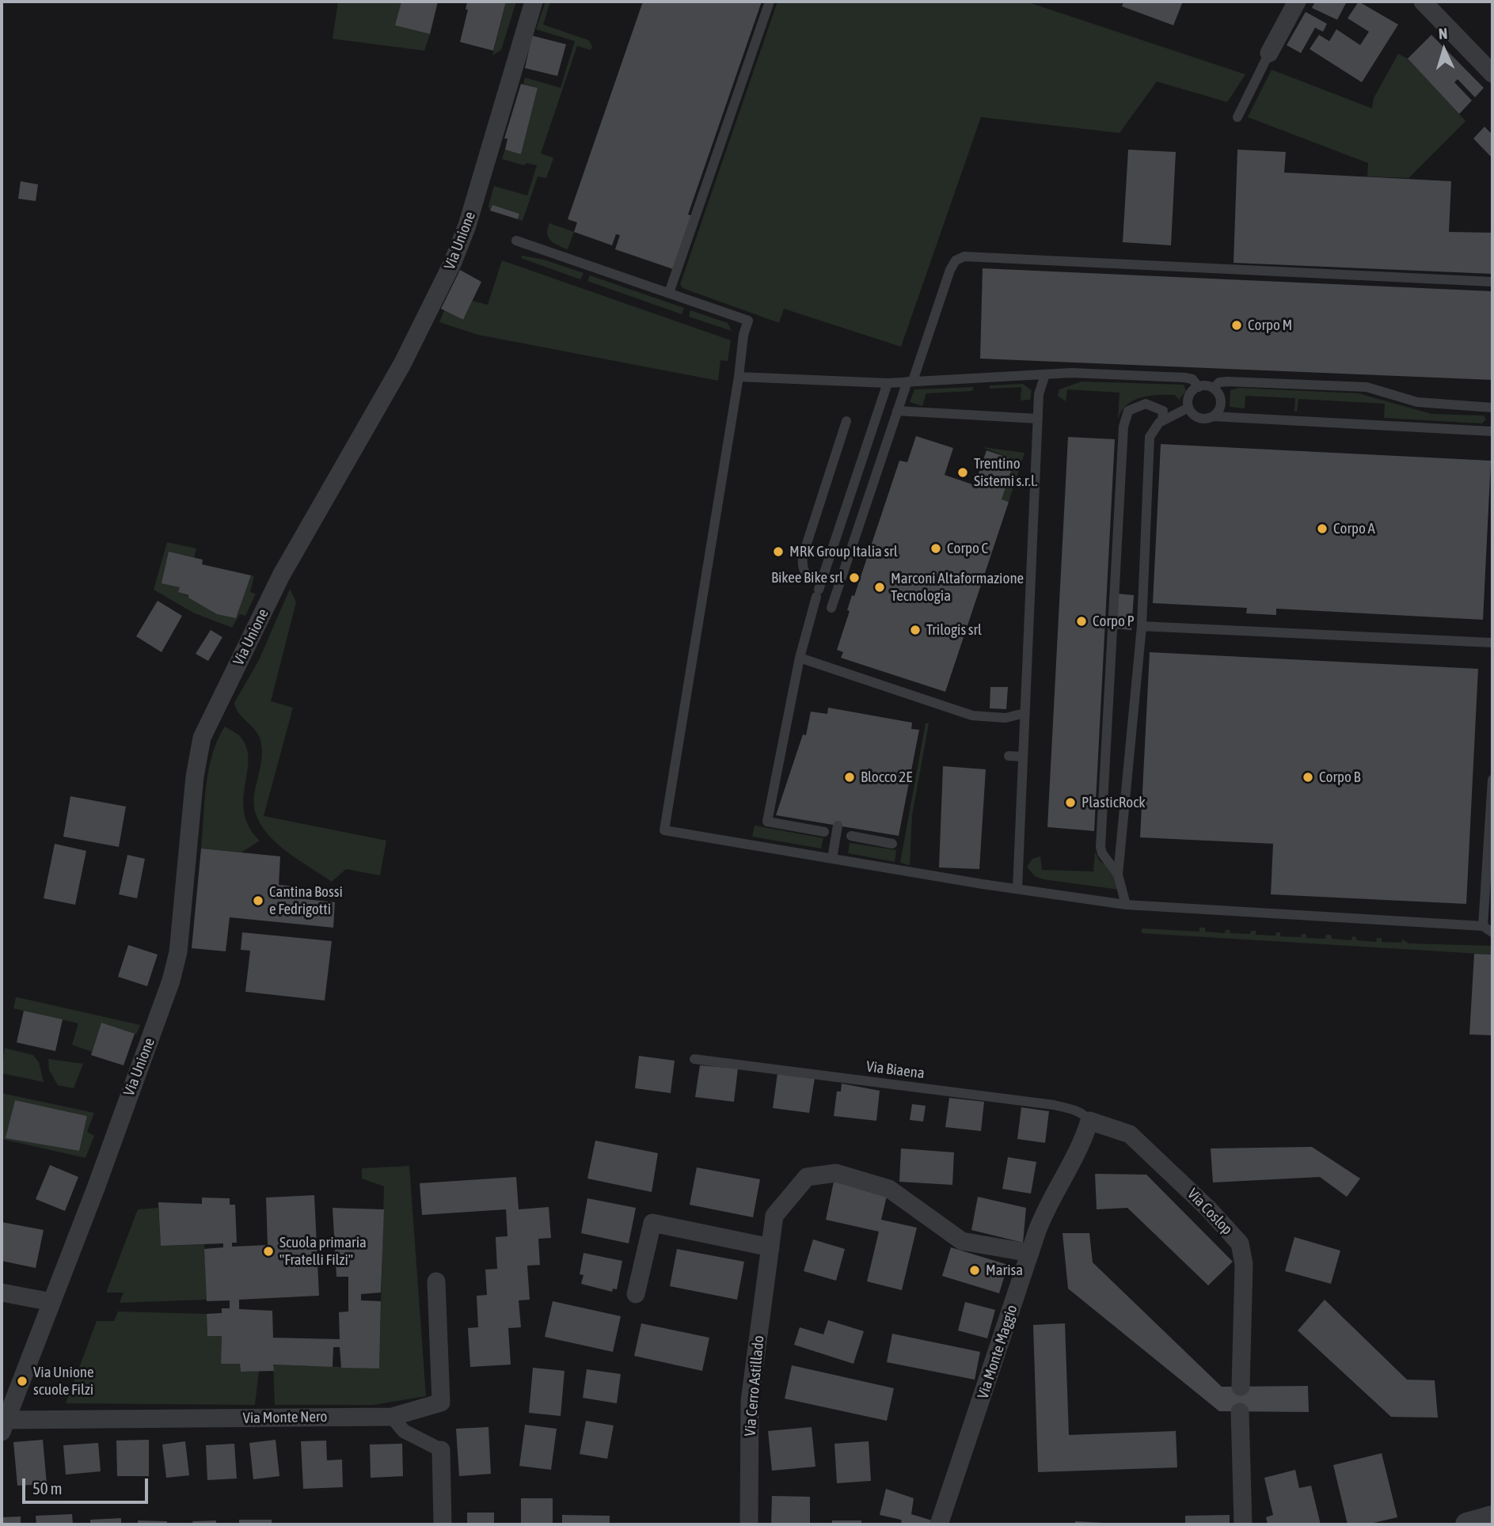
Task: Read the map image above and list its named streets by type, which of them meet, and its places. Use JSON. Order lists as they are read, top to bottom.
{
  "streets": {
    "street": [
      "Via Unione",
      "Via Coslop",
      "Via Monte Maggio",
      "Via Cerro Astillado",
      "Via Monte Nero"
    ],
    "lane": ["Via Biaena"]
  },
  "crossings": [
    ["Via Unione", "Via Monte Nero"],
    ["Via Biaena", "Via Coslop"],
    ["Via Biaena", "Via Monte Maggio"],
    ["Via Coslop", "Via Monte Maggio"],
    ["Via Monte Maggio", "Via Cerro Astillado"]
  ],
  "places": [
    "Corpo M",
    "Trentino Sistemi s.r.l.",
    "Corpo A",
    "Corpo C",
    "MRK Group Italia srl",
    "Bikee Bike srl",
    "Marconi Altaformazione Tecnologia",
    "Corpo P",
    "Trilogis srl",
    "Blocco 2E",
    "Corpo B",
    "PlasticRock",
    "Cantina Bossi e Fedrigotti",
    "Scuola primaria \"Fratelli Filzi\"",
    "Marisa",
    "Via Unione scuole Filzi"
  ],
  "scale_bar": "50 m",
  "north": "top"
}
